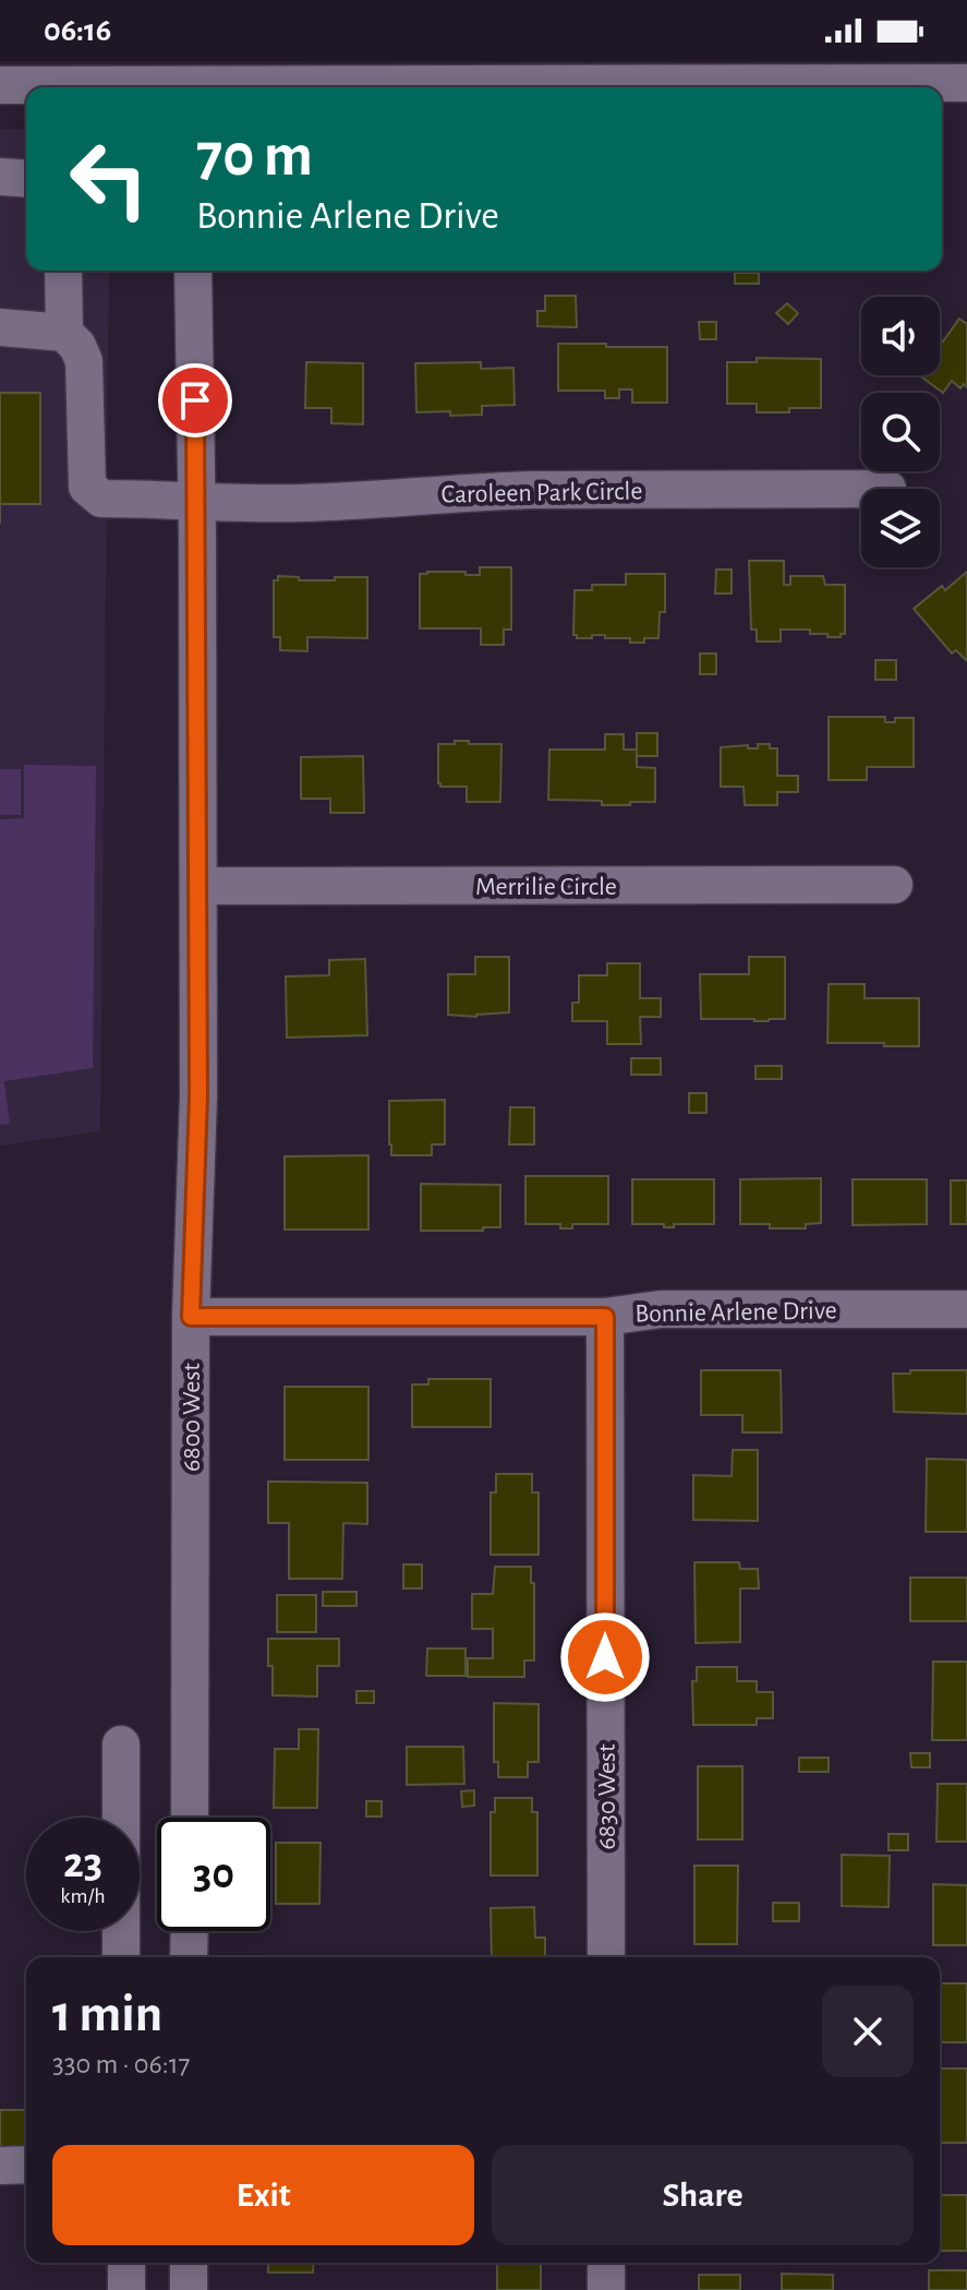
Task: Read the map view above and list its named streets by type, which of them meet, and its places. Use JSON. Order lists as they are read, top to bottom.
{
  "streets": {
    "street": [
      "Caroleen Park Circle",
      "Merrilie Circle",
      "Bonnie Arlene Drive",
      "6800 West",
      "6830 West"
    ]
  },
  "crossings": [
    ["Caroleen Park Circle", "6800 West"],
    ["Merrilie Circle", "6800 West"],
    ["Bonnie Arlene Drive", "6800 West"],
    ["Bonnie Arlene Drive", "6830 West"]
  ],
  "page": {
    "status": "06:16",
    "turn": ["70 m", "Bonnie Arlene Drive"],
    "speed": "23 km/h",
    "limit": "30",
    "heading": ["1 min", "330 m · 06:17"],
    "buttons": ["Exit", "Share"]
  }
}
